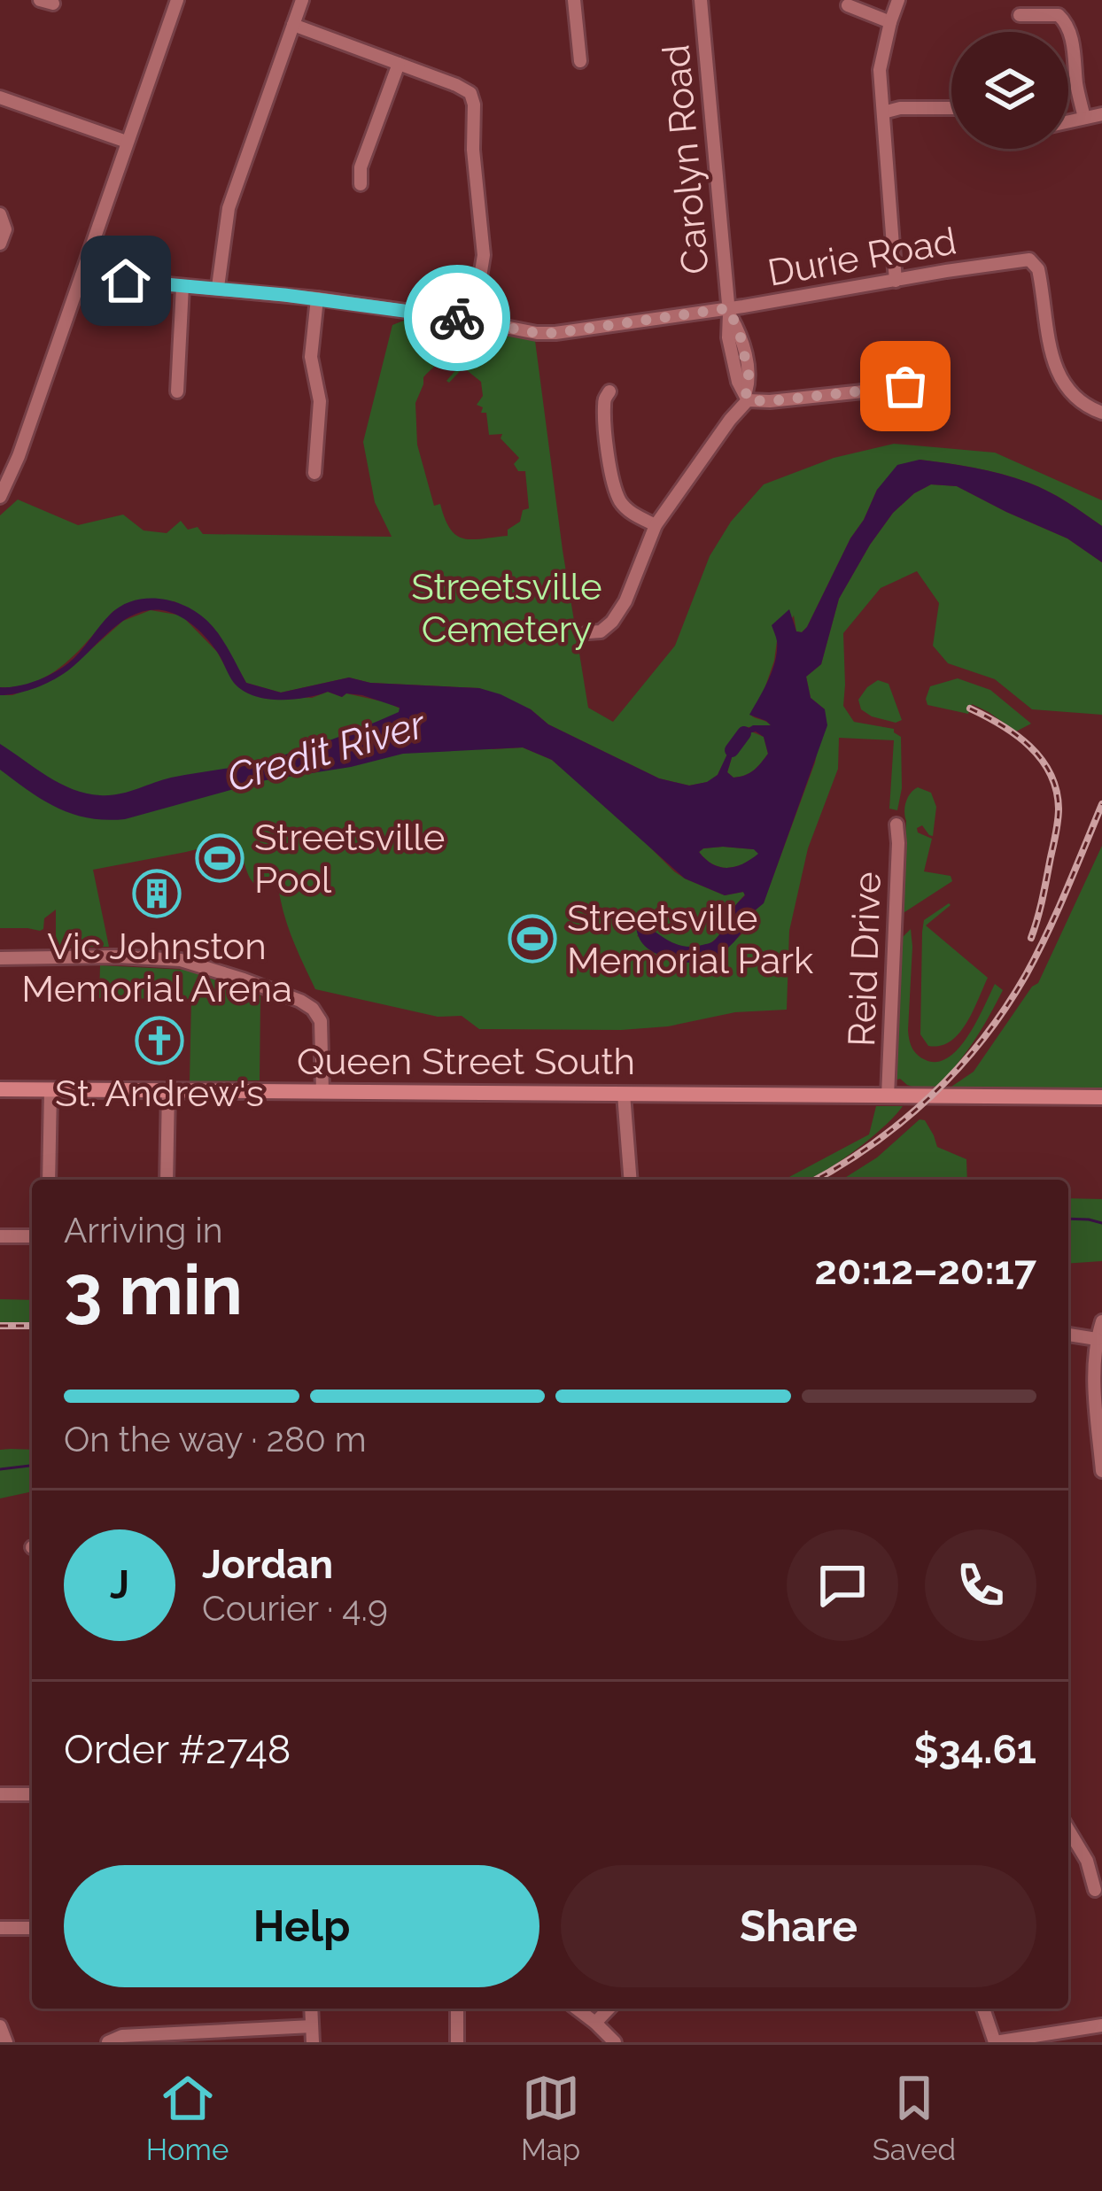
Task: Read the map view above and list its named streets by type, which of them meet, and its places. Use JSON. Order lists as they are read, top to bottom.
{
  "streets": {
    "main road": ["Queen Street South"],
    "street": ["Carolyn Road", "Durie Road", "Reid Drive"]
  },
  "crossings": [
    ["Carolyn Road", "Durie Road"],
    ["Reid Drive", "Queen Street South"]
  ],
  "water": ["Credit River"],
  "parks": ["Streetsville Cemetery"],
  "places": {
    "sports": ["Streetsville Pool", "Streetsville Memorial Park"],
    "building": ["Vic Johnston Memorial Arena"],
    "church": ["St. Andrew's"]
  },
  "page": {
    "heading": ["3 min", "Arriving in", "20:12–20:17"],
    "panel": [
      "Jordan",
      "Courier · 4.9",
      "Order #2748",
      "$34.61"
    ],
    "bar": "On the way · 280 m",
    "round": "J",
    "buttons": ["Help", "Share"],
    "tabs": ["Home", "Map", "Saved"]
  }
}
